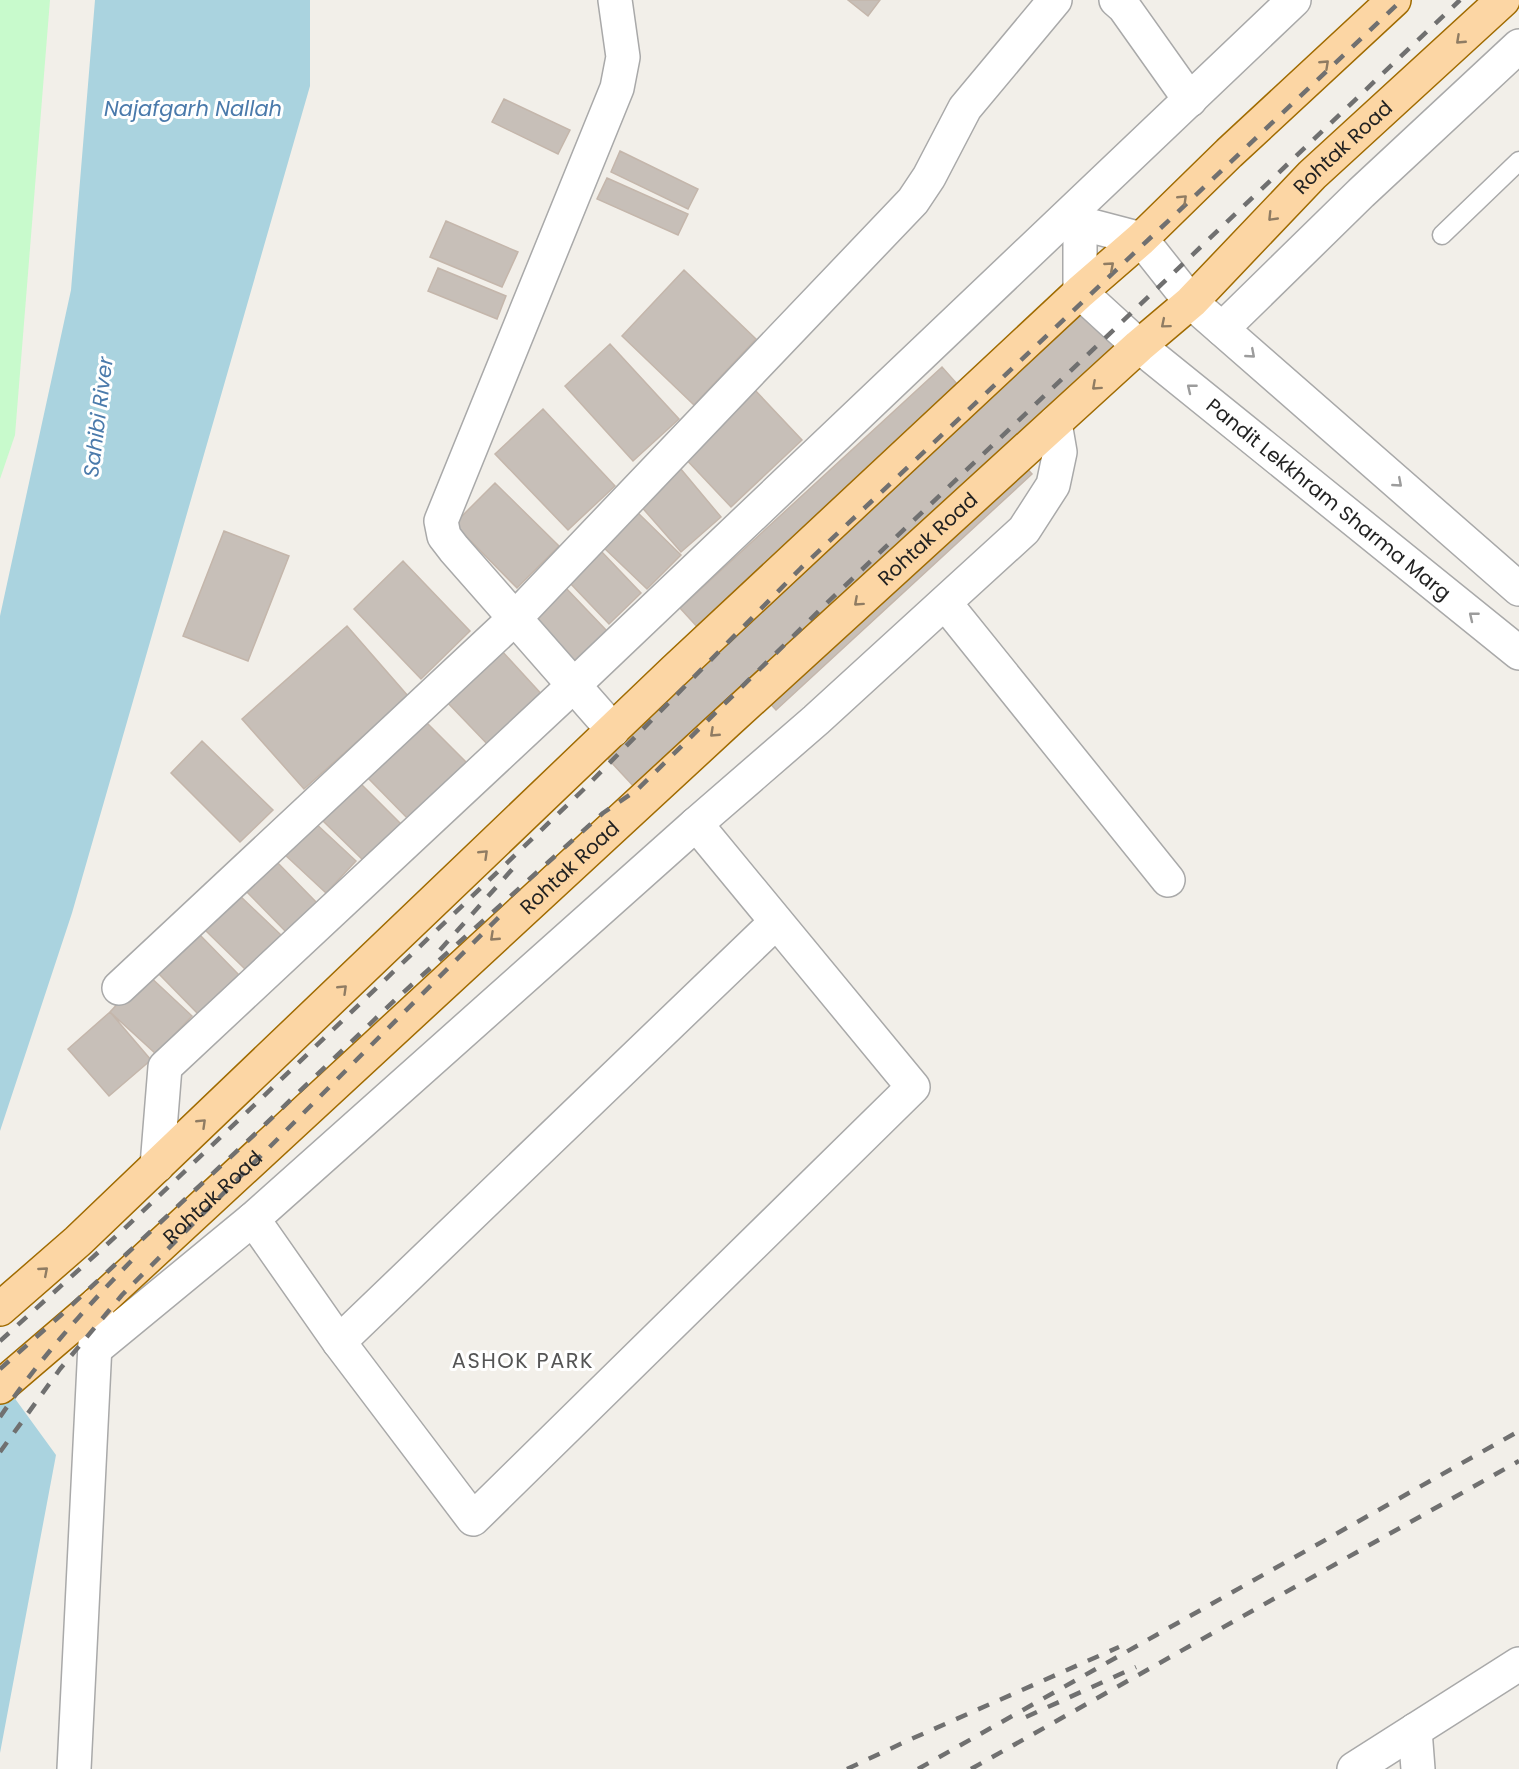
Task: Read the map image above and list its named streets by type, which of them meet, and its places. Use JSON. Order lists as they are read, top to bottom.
{
  "streets": {
    "main road": ["Rohtak Road"],
    "street": ["Pandit Lekkhram Sharma Marg"]
  },
  "crossings": [
    ["Rohtak Road", "Pandit Lekkhram Sharma Marg"]
  ],
  "districts": ["ASHOK PARK"],
  "water": ["Najafgarh Nallah", "Sahibi River"]
}
